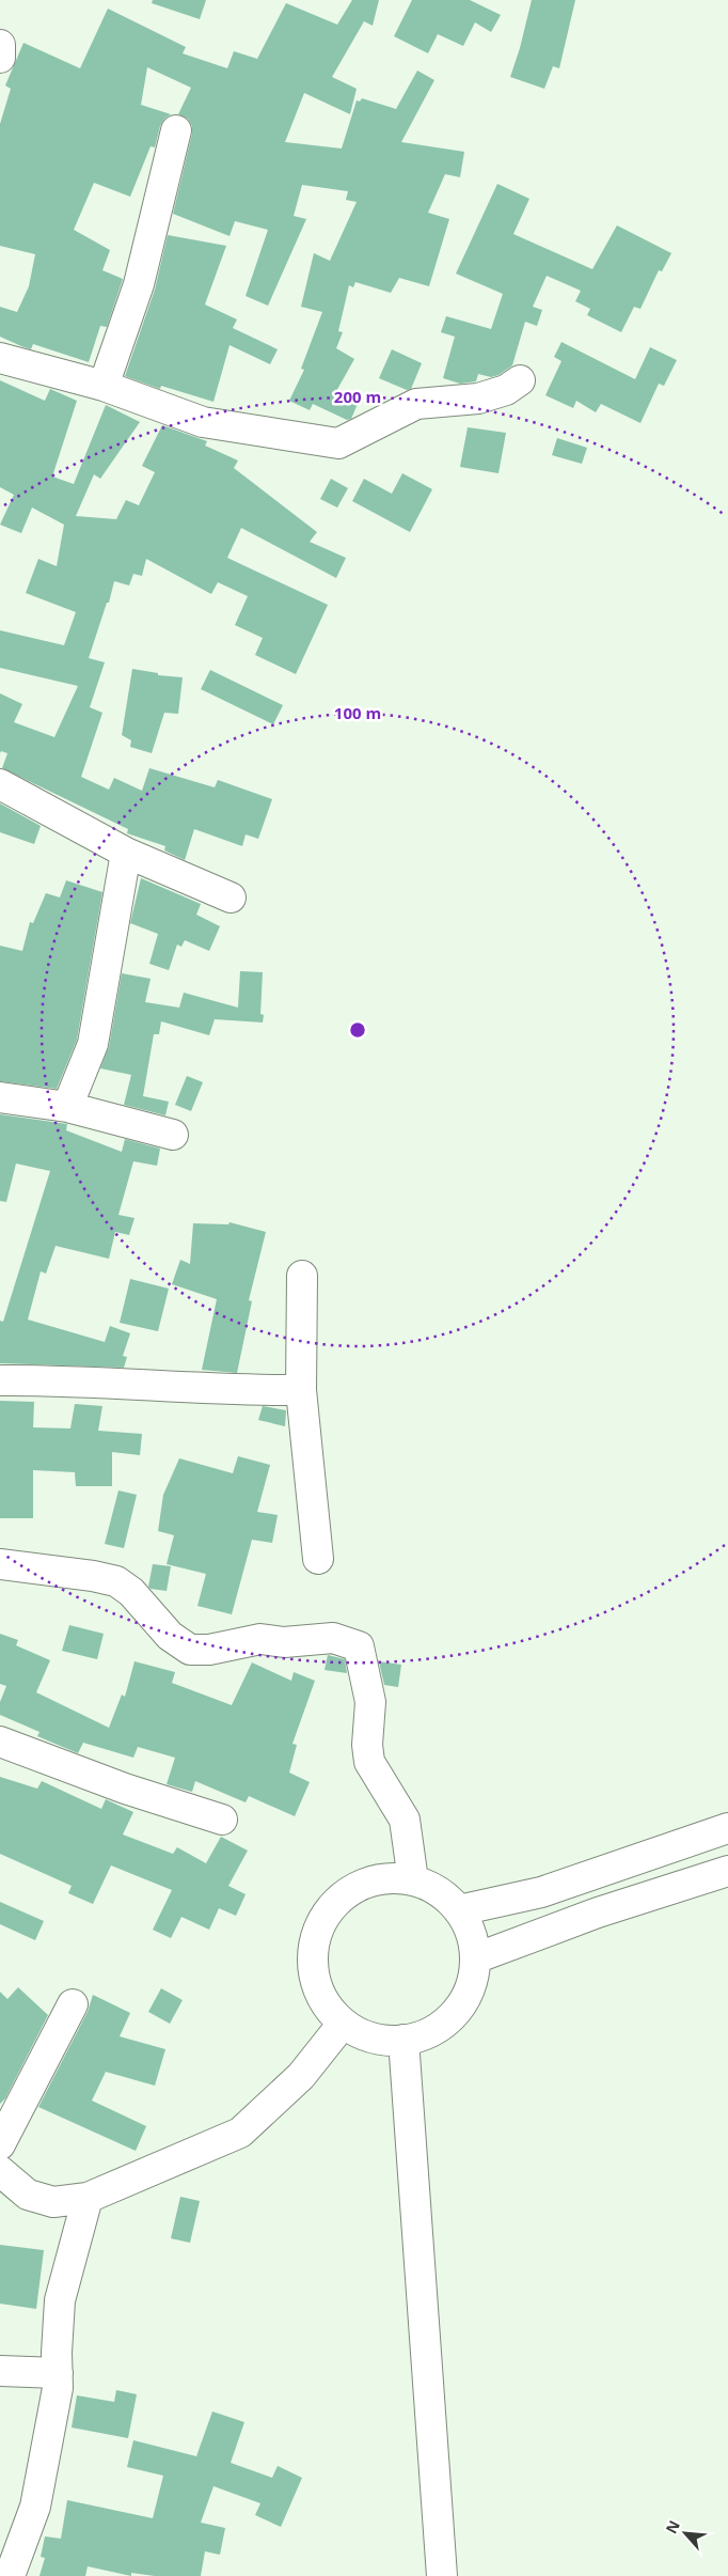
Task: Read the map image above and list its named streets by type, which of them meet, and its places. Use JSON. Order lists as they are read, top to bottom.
{
  "north": "top left",
  "rings": ["200 m", "100 m"]
}
